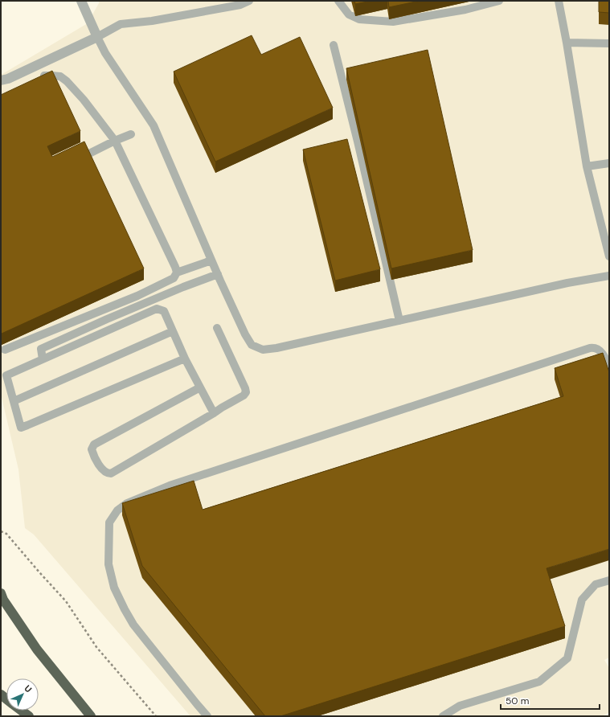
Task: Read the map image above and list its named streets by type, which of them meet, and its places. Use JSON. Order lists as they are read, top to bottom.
{
  "scale_bar": "50 m",
  "north": "top right"
}
